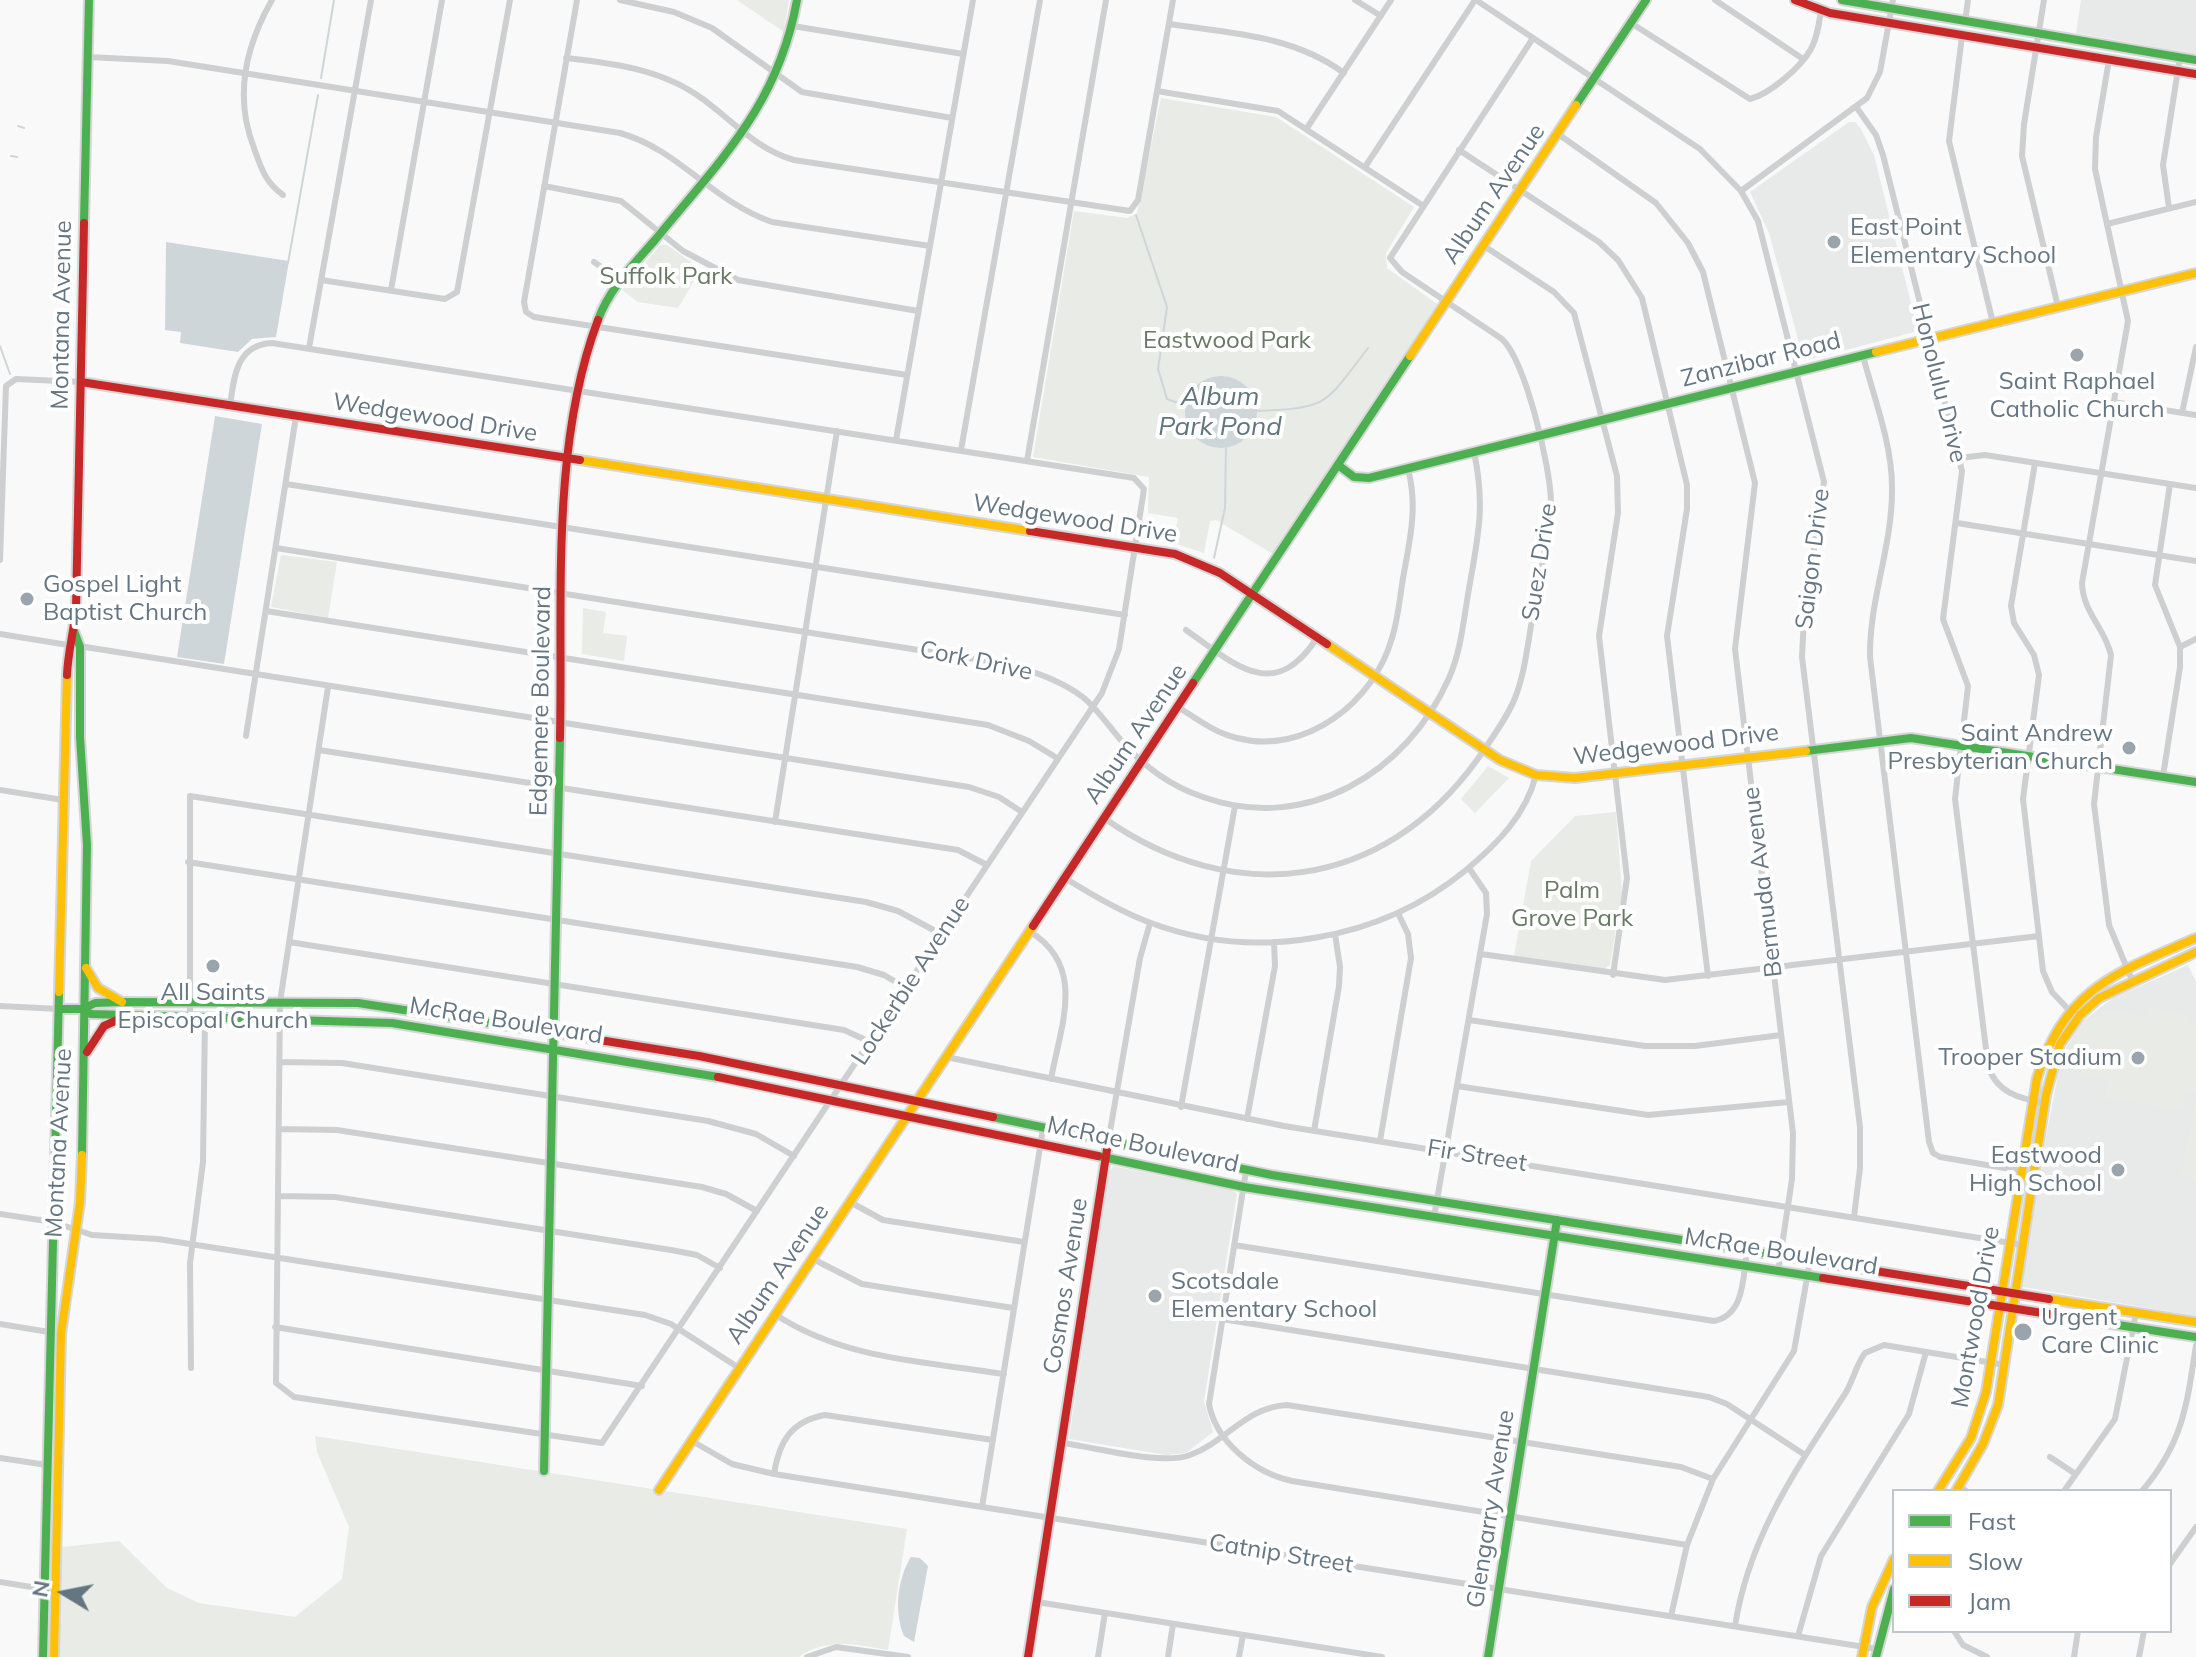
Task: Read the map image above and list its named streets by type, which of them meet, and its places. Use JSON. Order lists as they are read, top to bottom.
{
  "streets": {
    "main road": [
      "Album Avenue",
      "Montana Avenue",
      "Zanzibar Road",
      "Wedgewood Drive",
      "Edgemere Boulevard",
      "McRae Boulevard",
      "Cosmos Avenue",
      "Montwood Drive",
      "Glengarry Avenue"
    ],
    "street": [
      "Honolulu Drive",
      "Saigon Drive",
      "Suez Drive",
      "Cork Drive",
      "Bermuda Avenue",
      "Lockerbie Avenue",
      "Fir Street",
      "Catnip Street"
    ]
  },
  "crossings": [
    ["Album Avenue", "Zanzibar Road"],
    ["Album Avenue", "Wedgewood Drive"],
    ["Album Avenue", "Saigon Drive"],
    ["Album Avenue", "Suez Drive"],
    ["Album Avenue", "Cork Drive"],
    ["Album Avenue", "Bermuda Avenue"],
    ["Album Avenue", "McRae Boulevard"],
    ["Album Avenue", "Fir Street"],
    ["Album Avenue", "Catnip Street"],
    ["Montana Avenue", "Wedgewood Drive"],
    ["Montana Avenue", "McRae Boulevard"],
    ["Zanzibar Road", "Honolulu Drive"],
    ["Zanzibar Road", "Saigon Drive"],
    ["Zanzibar Road", "Suez Drive"],
    ["Zanzibar Road", "Cork Drive"],
    ["Zanzibar Road", "Bermuda Avenue"],
    ["Honolulu Drive", "Wedgewood Drive"],
    ["Honolulu Drive", "Montwood Drive"],
    ["Wedgewood Drive", "Saigon Drive"],
    ["Wedgewood Drive", "Suez Drive"],
    ["Wedgewood Drive", "Cork Drive"],
    ["Wedgewood Drive", "Edgemere Boulevard"],
    ["Wedgewood Drive", "Bermuda Avenue"],
    ["Wedgewood Drive", "Lockerbie Avenue"],
    ["Saigon Drive", "Suez Drive"],
    ["Saigon Drive", "Fir Street"],
    ["Cork Drive", "Edgemere Boulevard"],
    ["Cork Drive", "Lockerbie Avenue"],
    ["Edgemere Boulevard", "Lockerbie Avenue"],
    ["Edgemere Boulevard", "McRae Boulevard"],
    ["Bermuda Avenue", "McRae Boulevard"],
    ["Bermuda Avenue", "Fir Street"],
    ["Lockerbie Avenue", "McRae Boulevard"],
    ["McRae Boulevard", "Cosmos Avenue"],
    ["McRae Boulevard", "Montwood Drive"],
    ["McRae Boulevard", "Glengarry Avenue"],
    ["Fir Street", "Cosmos Avenue"],
    ["Fir Street", "Montwood Drive"],
    ["Cosmos Avenue", "Catnip Street"],
    ["Glengarry Avenue", "Catnip Street"]
  ],
  "water": ["Album Park Pond"],
  "parks": ["Suffolk Park", "Eastwood Park", "Palm Grove Park"],
  "places": [
    "East Point Elementary School",
    "Saint Raphael Catholic Church",
    "Gospel Light Baptist Church",
    "Saint Andrew Presbyterian Church",
    "All Saints Episcopal Church",
    "Trooper Stadium",
    "Eastwood High School",
    "Scotsdale Elementary School",
    "Urgent Care Clinic"
  ],
  "legend": ["Fast", "Slow", "Jam"],
  "north": "left"
}
